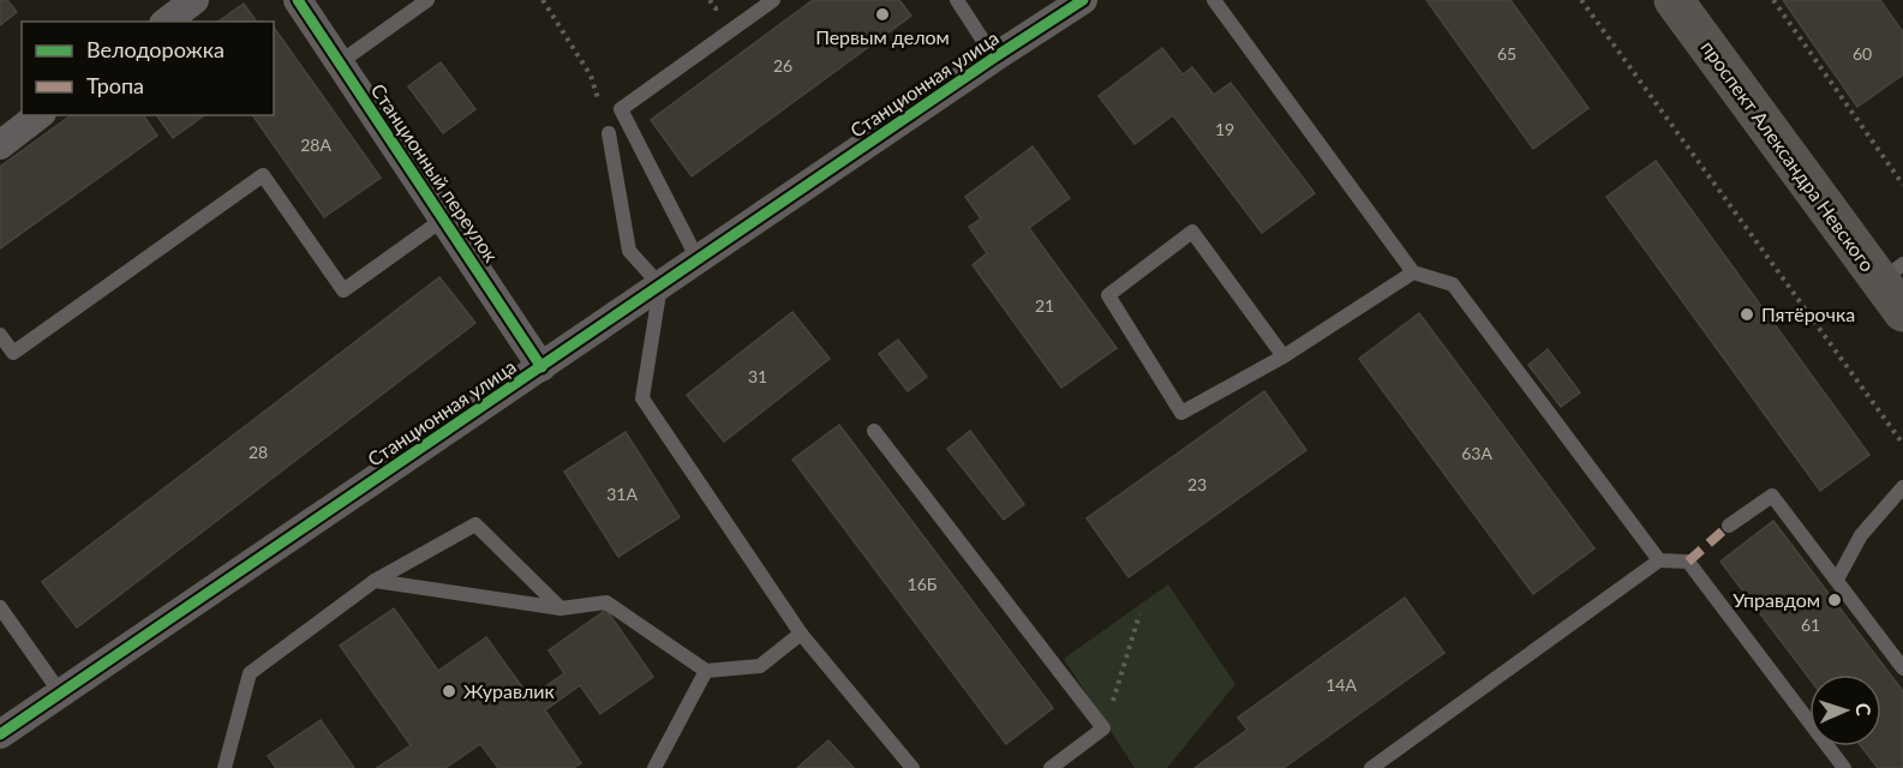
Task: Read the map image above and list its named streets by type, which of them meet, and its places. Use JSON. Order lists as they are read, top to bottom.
{
  "streets": {
    "main road": ["проспект Александра Невского"],
    "street": ["Станционная улица", "Станционный переулок"]
  },
  "crossings": [
    ["Станционная улица", "Станционный переулок"]
  ],
  "places": [
    "Первым делом",
    "Пятёрочка",
    "Управдом",
    "Журавлик"
  ],
  "house_numbers": [
    "65",
    "60",
    "26",
    "19",
    "28А",
    "21",
    "31",
    "28",
    "63А",
    "23",
    "31А",
    "16Б",
    "61",
    "14А"
  ],
  "legend": ["Велодорожка", "Тропа"],
  "north": "right"
}
